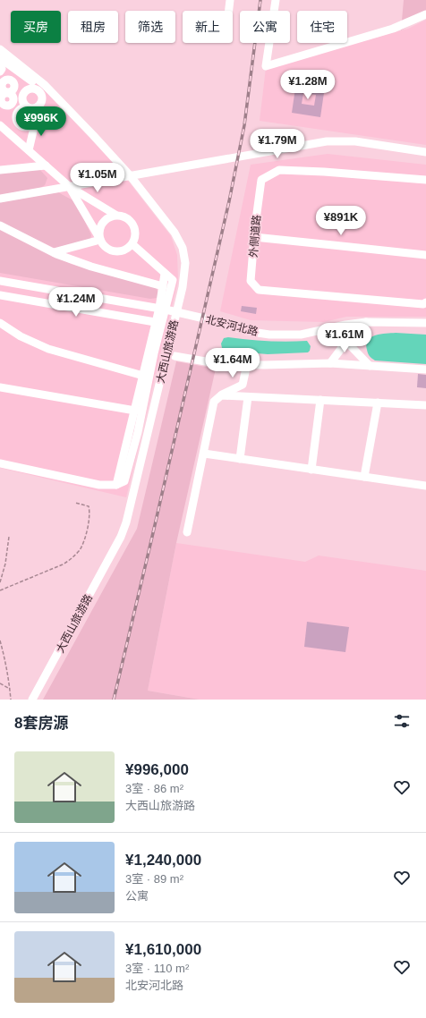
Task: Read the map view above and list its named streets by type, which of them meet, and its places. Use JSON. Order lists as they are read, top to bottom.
{
  "streets": {
    "street": ["外侧道路", "北安河北路", "大西山旅游路"]
  },
  "crossings": [
    ["北安河北路", "大西山旅游路"]
  ],
  "page": {
    "chip": [
      "买房",
      "租房",
      "筛选",
      "新上",
      "公寓",
      "住宅"
    ],
    "price": [
      "¥1.28M",
      "¥996K",
      "¥1.79M",
      "¥1.05M",
      "¥891K",
      "¥1.24M",
      "¥1.61M",
      "¥1.64M"
    ],
    "heading": "8套房源",
    "list": [
      {
        "name": "¥996,000",
        "note": "3室 · 86 m² · 大西山旅游路"
      },
      {
        "name": "¥1,240,000",
        "note": "3室 · 89 m² · 公寓"
      },
      {
        "name": "¥1,610,000",
        "note": "3室 · 110 m² · 北安河北路"
      }
    ]
  }
}
